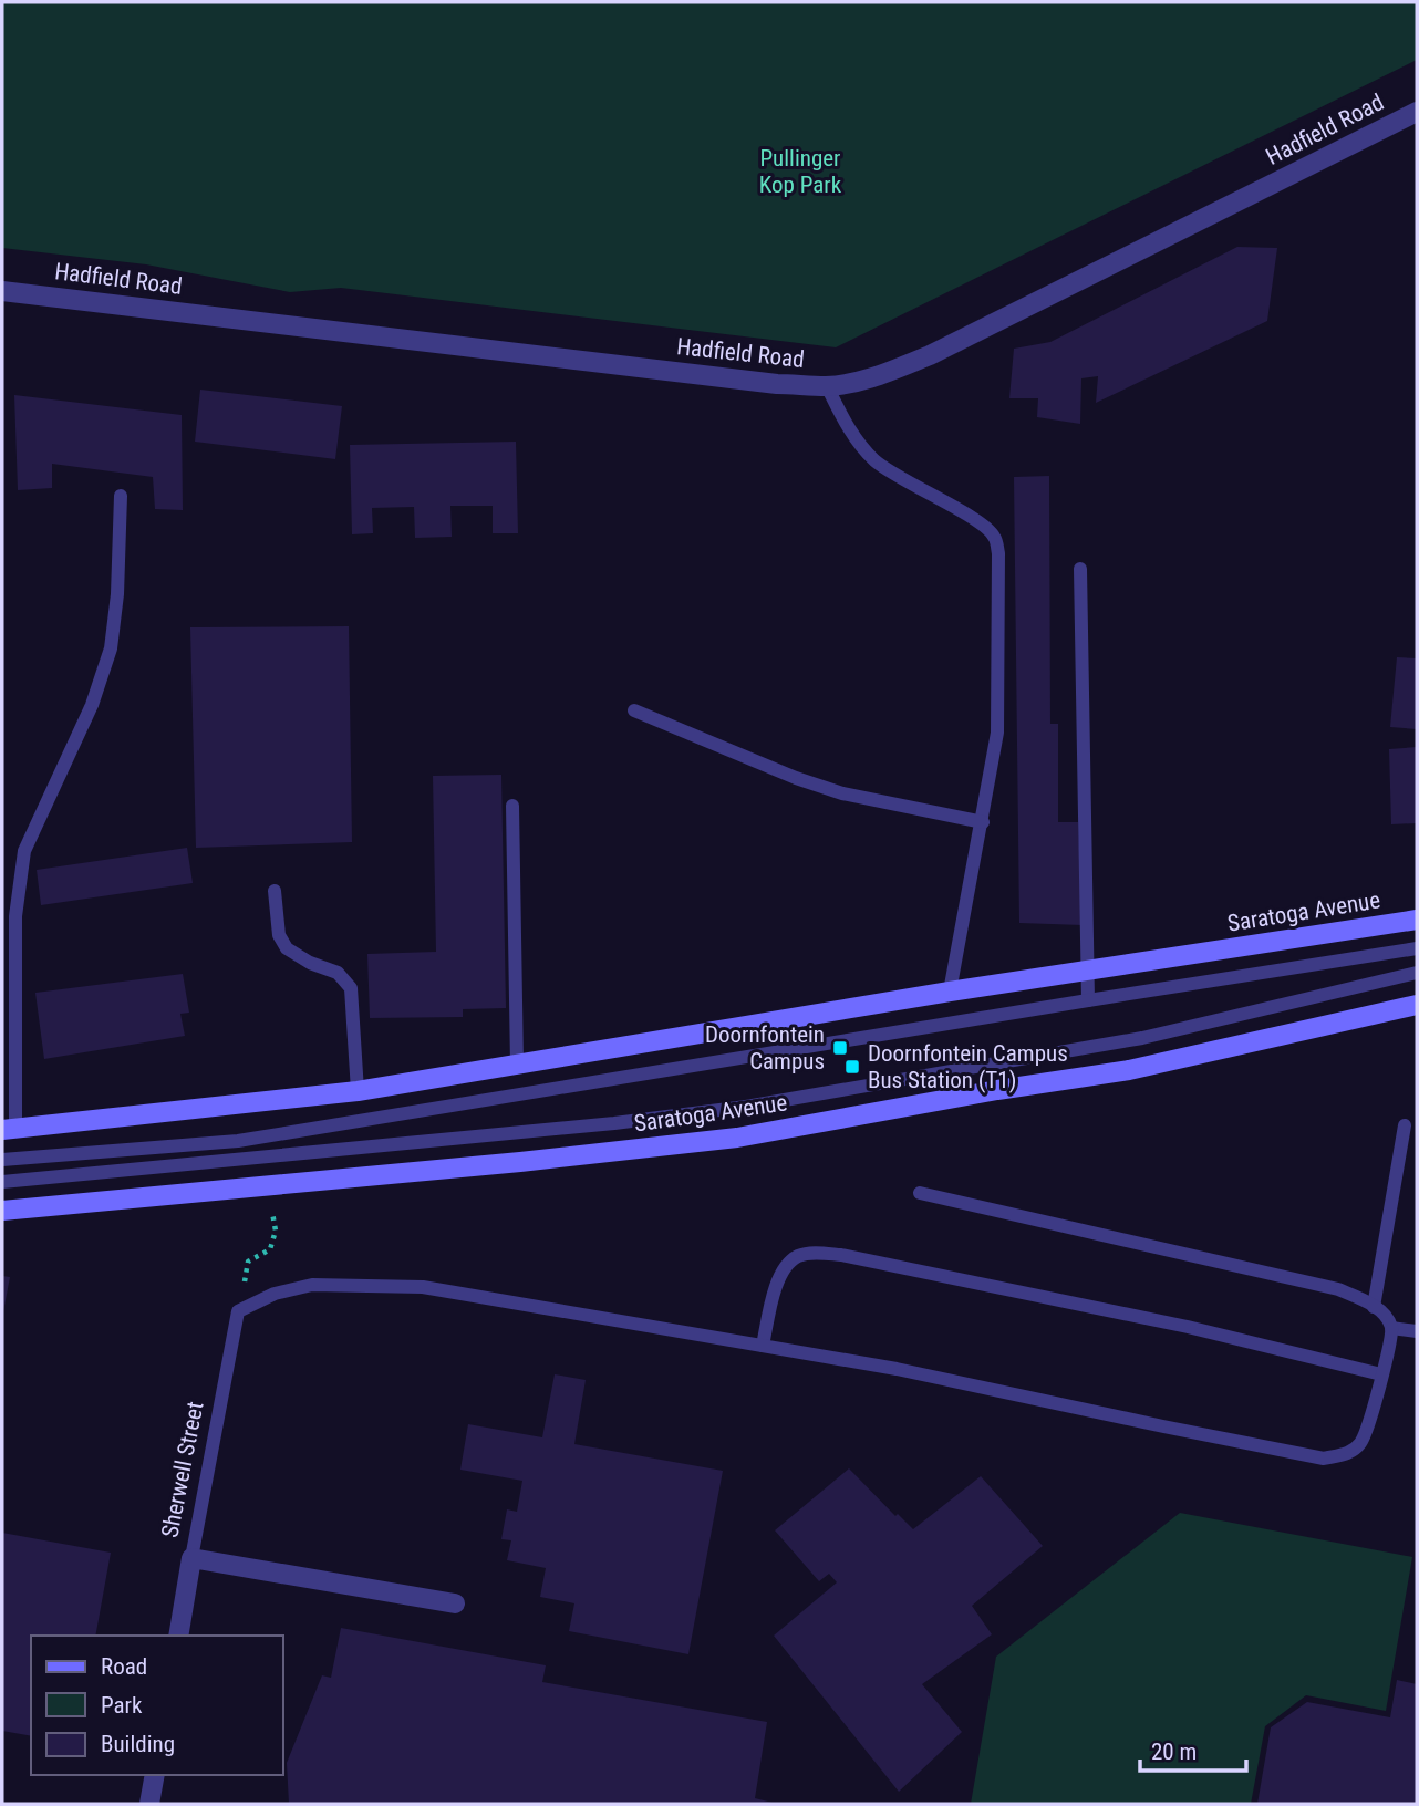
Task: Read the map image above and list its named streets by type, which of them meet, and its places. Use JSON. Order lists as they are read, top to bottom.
{
  "streets": {
    "main road": ["Saratoga Avenue"],
    "street": ["Hadfield Road", "Sherwell Street"]
  },
  "parks": ["Pullinger Kop Park"],
  "places": {
    "transit": ["Doornfontein Campus", "Doornfontein Campus Bus Station (T1)"]
  },
  "legend": ["Road", "Park", "Building"],
  "scale_bar": "20 m"
}
